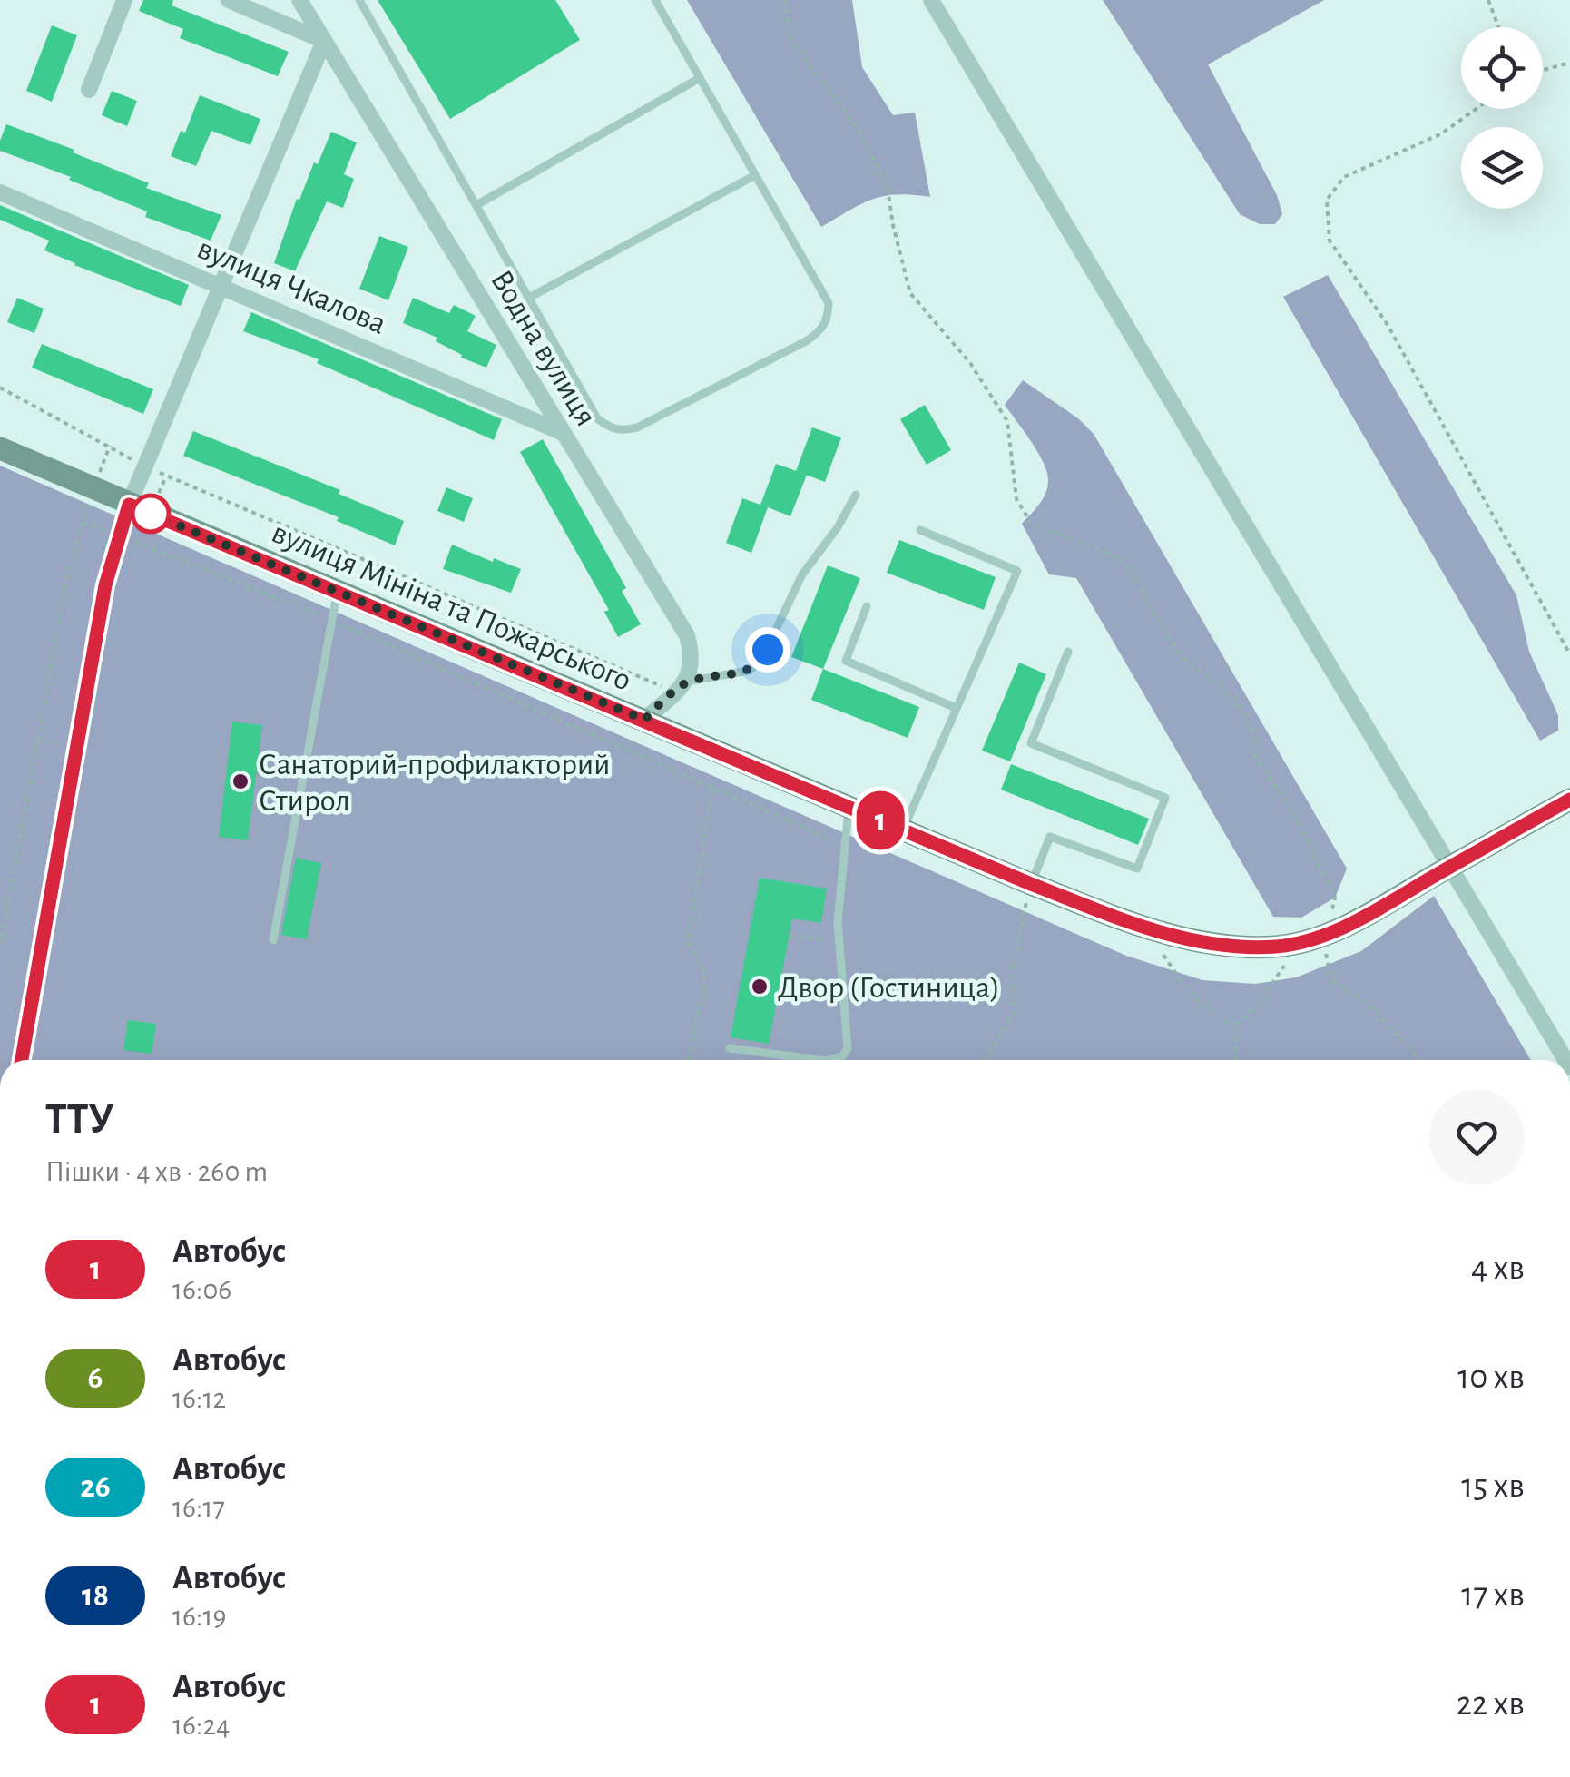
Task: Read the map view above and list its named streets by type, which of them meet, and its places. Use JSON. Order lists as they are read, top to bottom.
{
  "streets": {
    "street": ["вулиця Чкалова", "Водна вулиця", "вулиця Мініна та Пожарського"]
  },
  "crossings": [
    ["вулиця Чкалова", "Водна вулиця"]
  ],
  "places": ["Санаторий-профилакторий Стирол", "Двор (Гостиница)"],
  "lines": ["bus line 1"],
  "page": {
    "on_map": "1",
    "heading": ["ТТУ", "Пішки · 4 хв · 260 m"],
    "list": [
      {
        "mark": "1",
        "name": "Автобус",
        "note": "16:06",
        "value": "4 хв"
      },
      {
        "mark": "6",
        "name": "Автобус",
        "note": "16:12",
        "value": "10 хв"
      },
      {
        "mark": "26",
        "name": "Автобус",
        "note": "16:17",
        "value": "15 хв"
      },
      {
        "mark": "18",
        "name": "Автобус",
        "note": "16:19",
        "value": "17 хв"
      },
      {
        "mark": "1",
        "name": "Автобус",
        "note": "16:24",
        "value": "22 хв"
      }
    ]
  }
}
